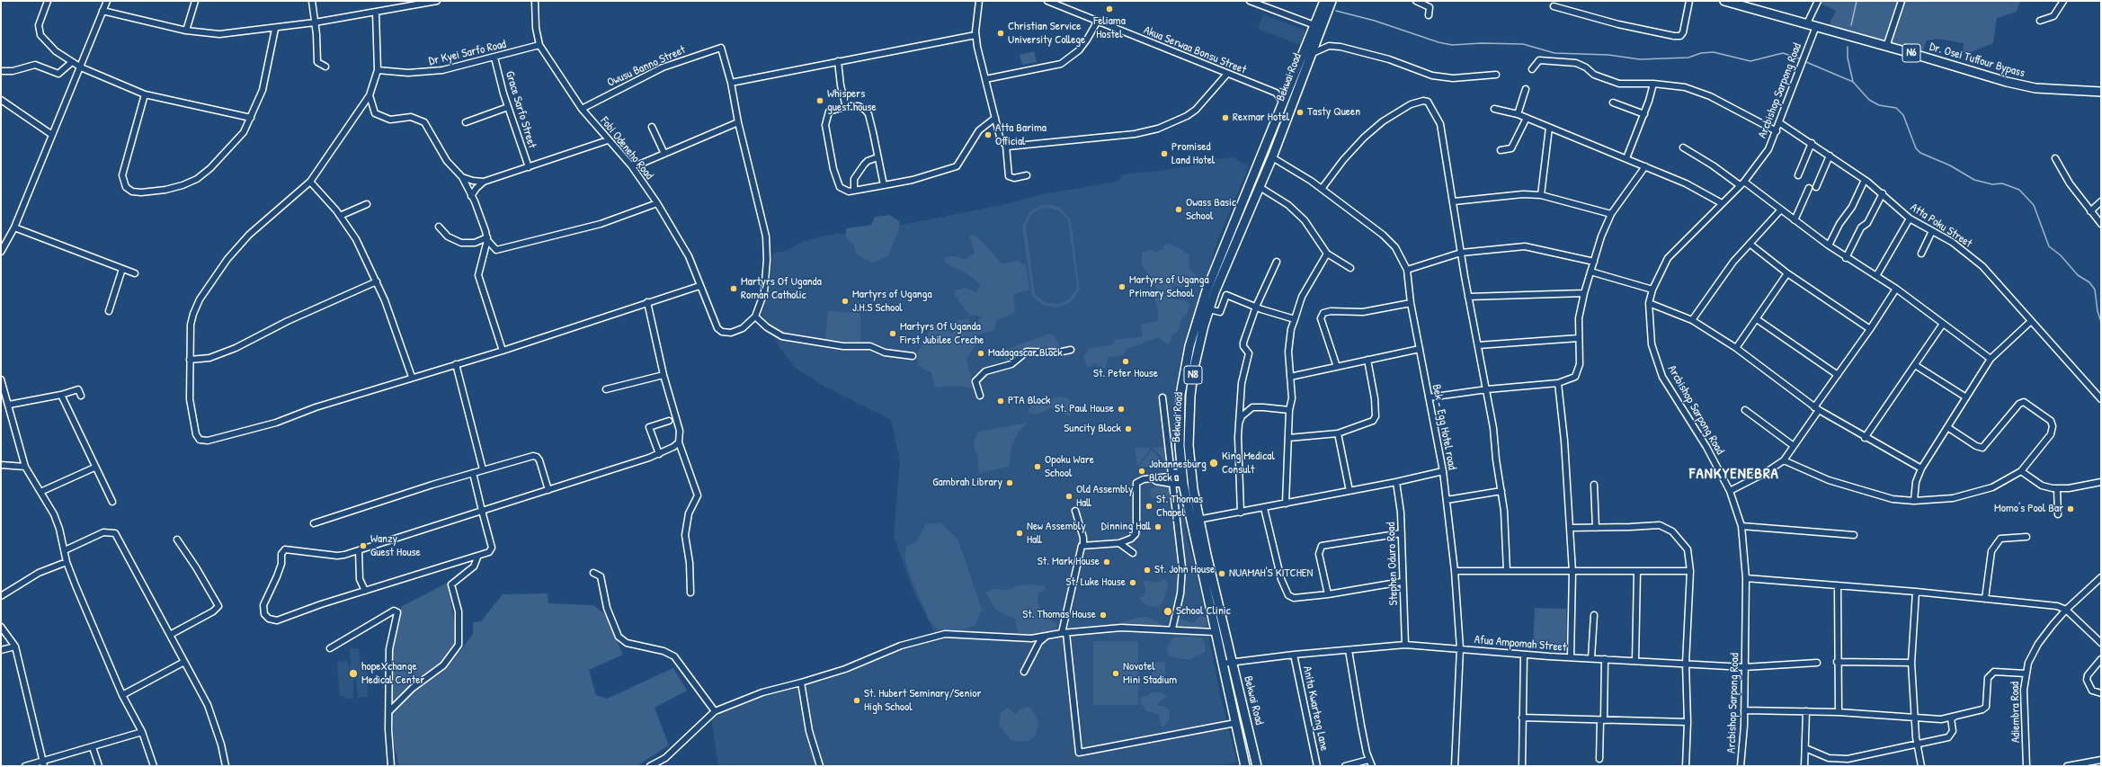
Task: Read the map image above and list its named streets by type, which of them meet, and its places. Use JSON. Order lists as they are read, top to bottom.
{
  "streets": {
    "highway": [
      "N6",
      "Dr. Osei Tuffour Bypass",
      "Bekwai Road",
      "N8"
    ],
    "street": [
      "Akua Serwaa Bonsu Street",
      "Dr Kyei Sarfo Road",
      "Owusu Banno Street",
      "Arcbishop Sarpong Road",
      "Grace Sarfo Street",
      "Fobi Odeneho Road",
      "Atta Poku Street",
      "Bek - Egg Hotel road",
      "Stephen Oduro Road",
      "Afua Ampomah Street",
      "Anita Kwarteng Lane",
      "Adiembra Road"
    ]
  },
  "crossings": [
    ["Dr Kyei Sarfo Road", "Grace Sarfo Street"],
    ["Dr Kyei Sarfo Road", "Fobi Odeneho Road"],
    ["Dr. Osei Tuffour Bypass", "Arcbishop Sarpong Road"],
    ["Owusu Banno Street", "Fobi Odeneho Road"],
    ["Bekwai Road", "Bek - Egg Hotel road"],
    ["Bekwai Road", "Afua Ampomah Street"],
    ["Arcbishop Sarpong Road", "Atta Poku Street"],
    ["Arcbishop Sarpong Road", "Afua Ampomah Street"],
    ["Bek - Egg Hotel road", "Afua Ampomah Street"],
    ["Stephen Oduro Road", "Afua Ampomah Street"],
    ["Afua Ampomah Street", "Anita Kwarteng Lane"]
  ],
  "districts": ["FANKYENEBRA"],
  "places": [
    "Feliama Hostel",
    "Christian Service University College",
    "Whispers guest house",
    "Tasty Queen",
    "Rexmar Hotel",
    "Atta Barima Official",
    "Promised Land Hotel",
    "Owass Basic School",
    "Martyrs of Uganga Primary School",
    "Martyrs Of Uganda Roman Catholic",
    "Martyrs of Uganga J.H.S School",
    "Martyrs Of Uganda First Jubilee Creche",
    "Madagascar Block",
    "St. Peter House",
    "PTA Block",
    "St. Paul House",
    "Suncity Block",
    "King Medical Consult",
    "Opoku Ware School",
    "Johannesburg Block",
    "Gambrah Library",
    "Old Assembly Hall",
    "St. Thomas Chapel",
    "Momo's Pool Bar",
    "Dinning Hall",
    "New Assembly Hall",
    "Wanzy Guest House",
    "St. Mark House",
    "St. John House",
    "NUAMAH'S KITCHEN",
    "St. Luke House",
    "School Clinic",
    "St. Thomas House",
    "hopeXchange Medical Center",
    "Novotel Mini Stadium",
    "St. Hubert Seminary/Senior High School"
  ]
}
